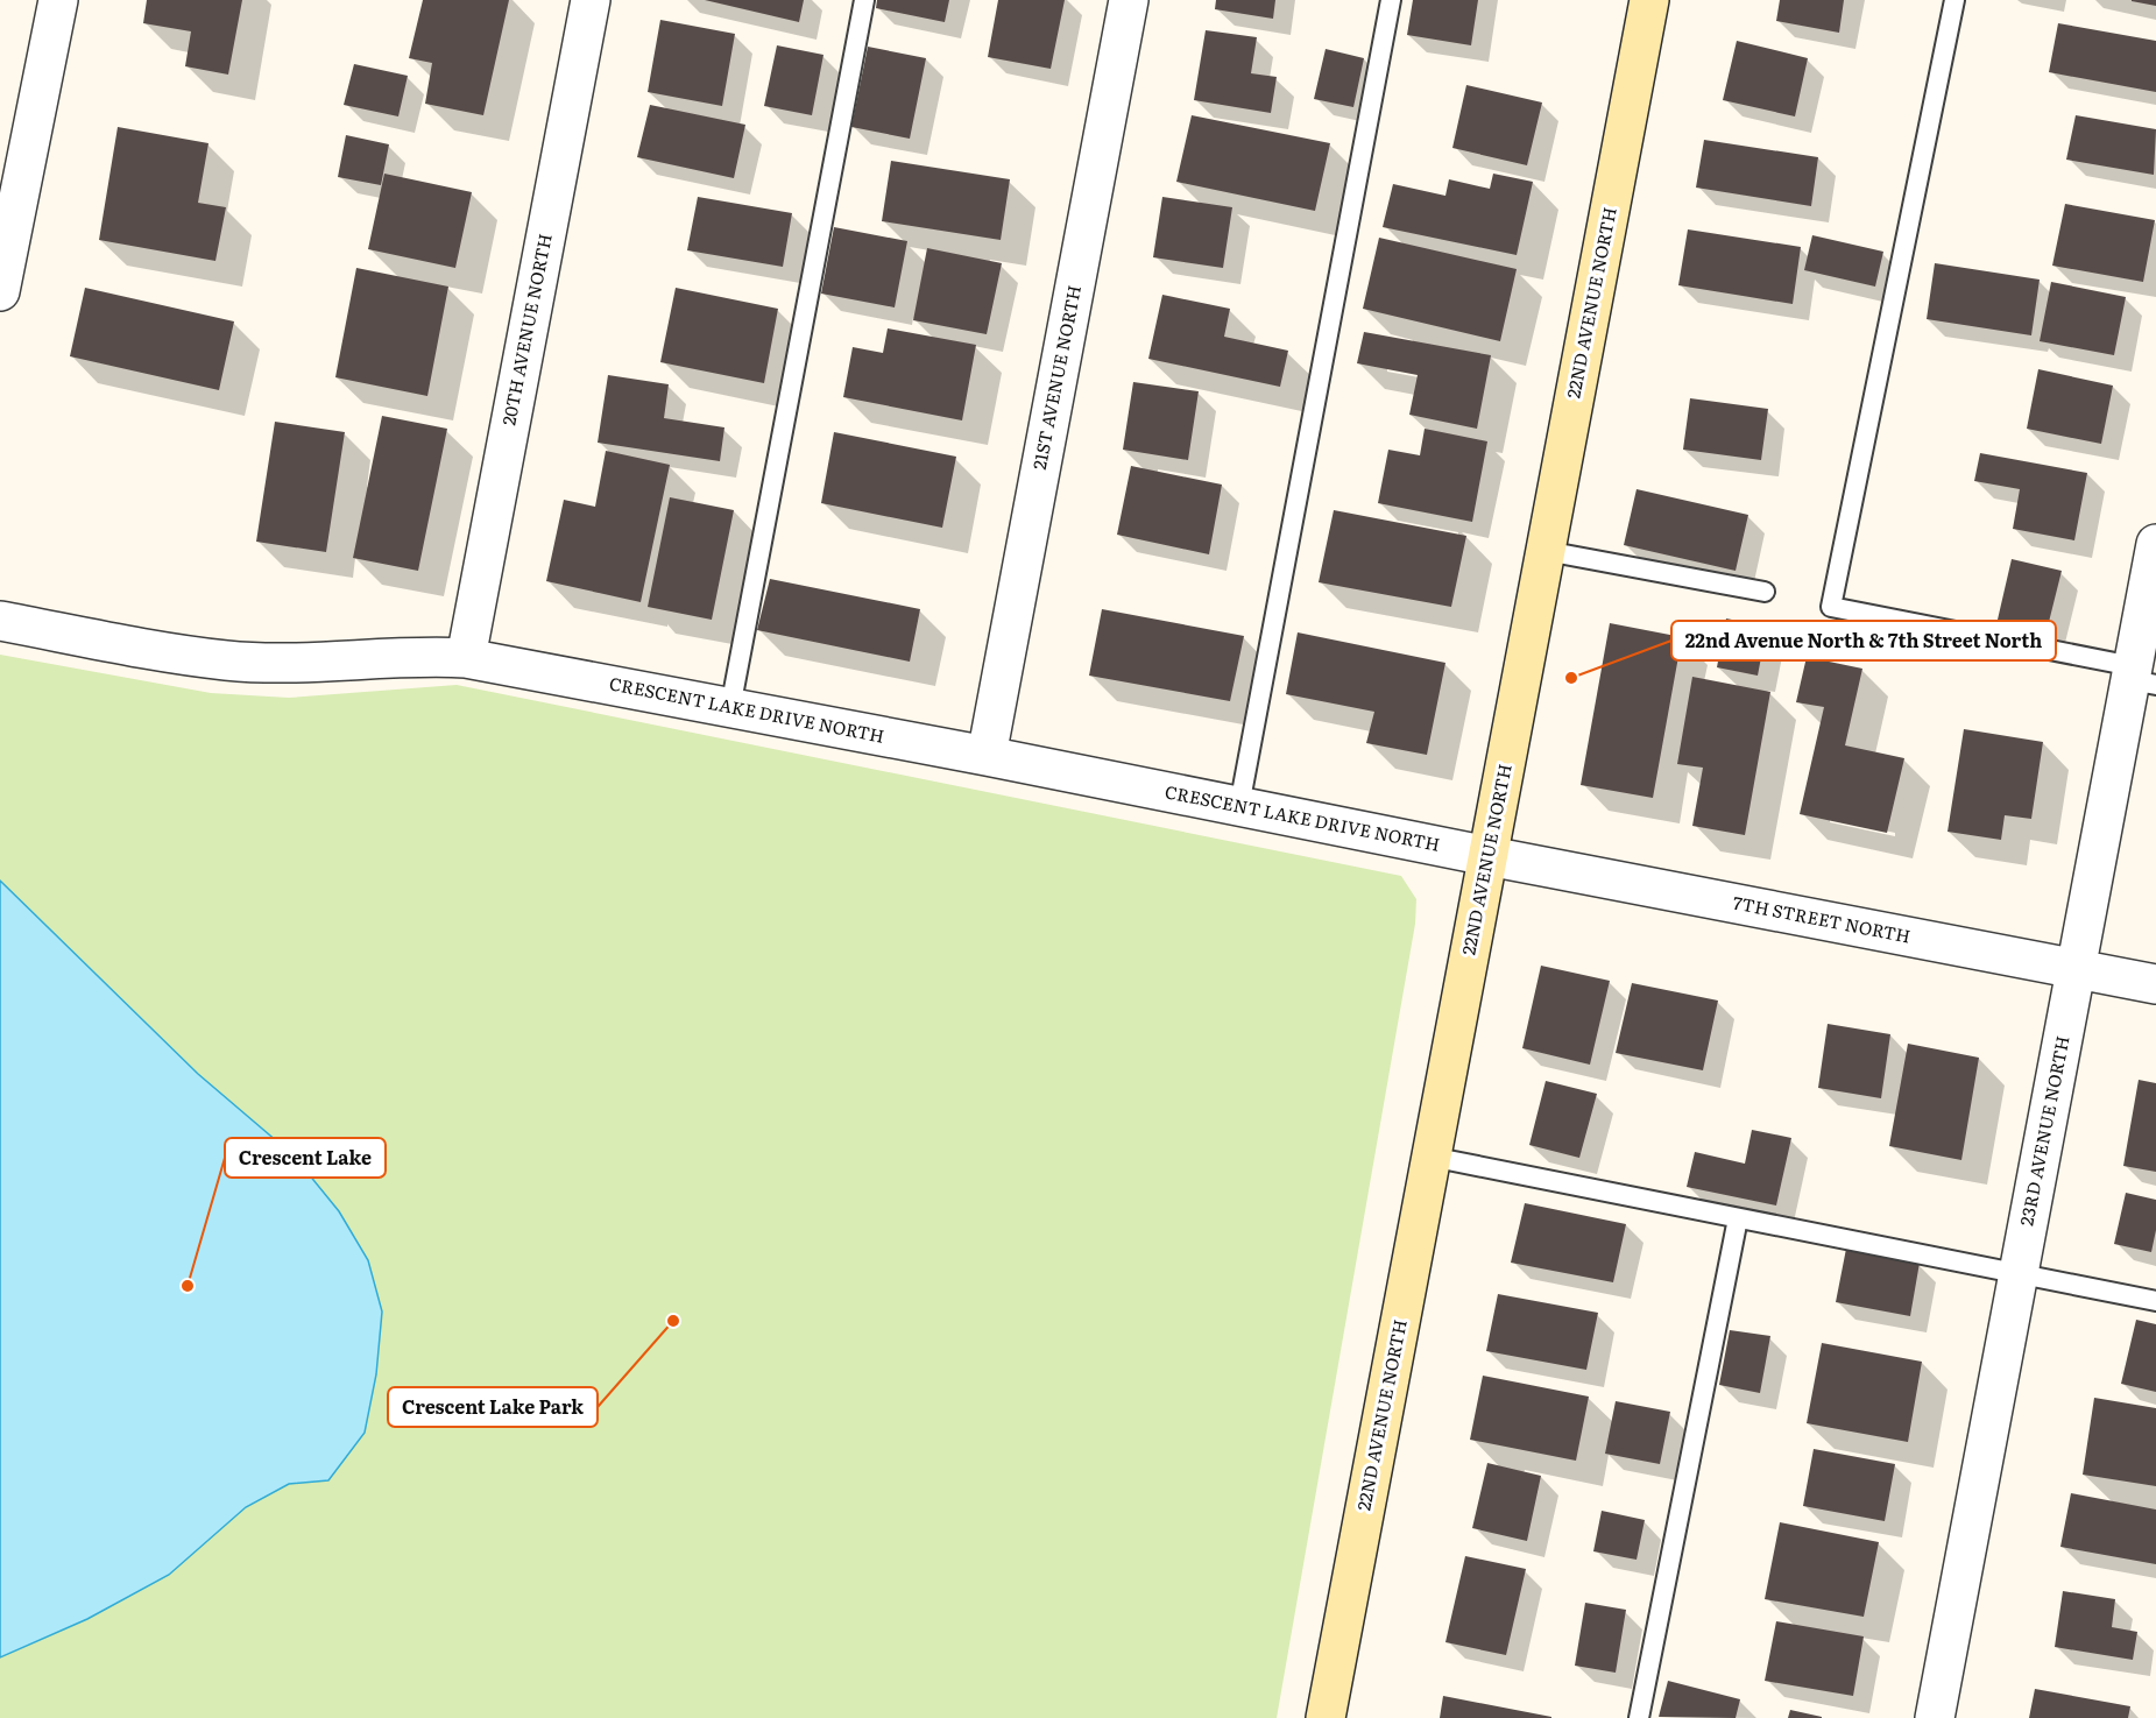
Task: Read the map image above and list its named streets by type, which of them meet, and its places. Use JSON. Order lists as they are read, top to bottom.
{
  "streets": {
    "main road": ["22ND AVENUE NORTH"],
    "street": [
      "20TH AVENUE NORTH",
      "21ST AVENUE NORTH",
      "CRESCENT LAKE DRIVE NORTH",
      "7TH STREET NORTH",
      "23RD AVENUE NORTH"
    ]
  },
  "crossings": [
    ["22ND AVENUE NORTH", "CRESCENT LAKE DRIVE NORTH"],
    ["22ND AVENUE NORTH", "7TH STREET NORTH"],
    ["20TH AVENUE NORTH", "CRESCENT LAKE DRIVE NORTH"],
    ["21ST AVENUE NORTH", "CRESCENT LAKE DRIVE NORTH"],
    ["CRESCENT LAKE DRIVE NORTH", "7TH STREET NORTH"],
    ["7TH STREET NORTH", "23RD AVENUE NORTH"]
  ],
  "places": ["22nd Avenue North & 7th Street North", "Crescent Lake", "Crescent Lake Park"]
}
